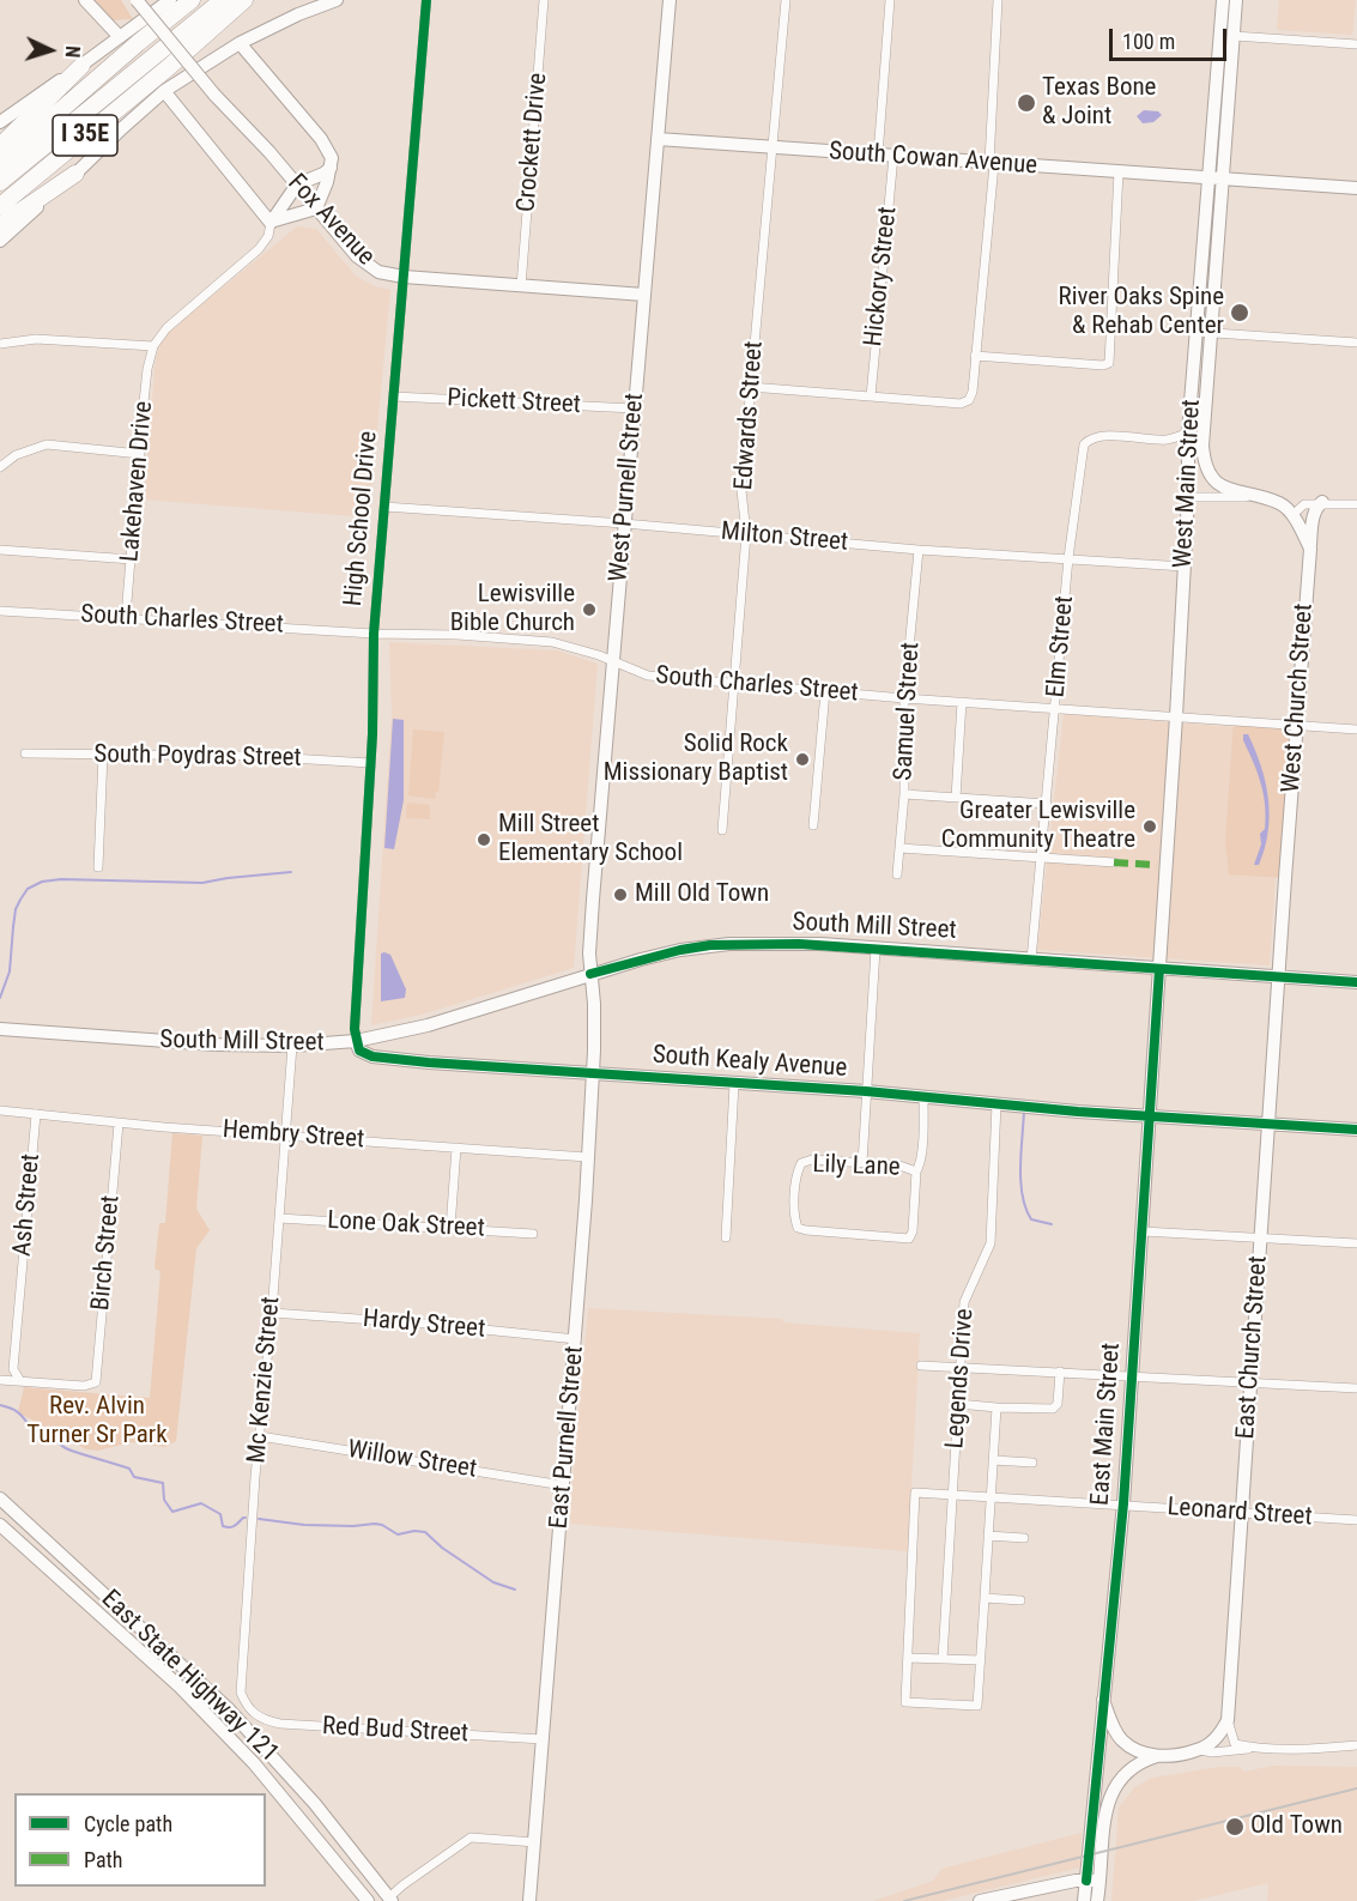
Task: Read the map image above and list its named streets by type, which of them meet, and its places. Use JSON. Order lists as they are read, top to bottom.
{
  "streets": {
    "highway": ["I 35E"],
    "main road": [
      "South Cowan Avenue",
      "Fox Avenue",
      "West Main Street",
      "West Purnell Street",
      "West Church Street",
      "South Mill Street",
      "South Kealy Avenue",
      "East Church Street",
      "East Main Street",
      "East Purnell Street",
      "East State Highway 121"
    ],
    "street": [
      "Crockett Drive",
      "Hickory Street",
      "Pickett Street",
      "Edwards Street",
      "Lakehaven Drive",
      "High School Drive",
      "Milton Street",
      "South Charles Street",
      "Elm Street",
      "Samuel Street",
      "South Poydras Street",
      "Hembry Street",
      "Lily Lane",
      "Ash Street",
      "Lone Oak Street",
      "Birch Street",
      "Hardy Street",
      "Legends Drive",
      "Mc Kenzie Street",
      "Willow Street",
      "Leonard Street",
      "Red Bud Street"
    ]
  },
  "crossings": [
    ["Crockett Drive", "Fox Avenue"],
    ["South Cowan Avenue", "Hickory Street"],
    ["South Cowan Avenue", "Edwards Street"],
    ["South Cowan Avenue", "West Main Street"],
    ["South Cowan Avenue", "West Purnell Street"],
    ["Fox Avenue", "West Purnell Street"],
    ["Fox Avenue", "High School Drive"],
    ["Pickett Street", "West Purnell Street"],
    ["Pickett Street", "High School Drive"],
    ["Edwards Street", "Milton Street"],
    ["Edwards Street", "South Charles Street"],
    ["Lakehaven Drive", "South Charles Street"],
    ["West Main Street", "Milton Street"],
    ["West Main Street", "South Charles Street"],
    ["West Main Street", "Elm Street"],
    ["West Main Street", "South Mill Street"],
    ["West Main Street", "East Main Street"],
    ["West Purnell Street", "Milton Street"],
    ["West Purnell Street", "South Charles Street"],
    ["West Purnell Street", "South Mill Street"],
    ["West Purnell Street", "East Purnell Street"],
    ["High School Drive", "Milton Street"],
    ["High School Drive", "South Charles Street"],
    ["High School Drive", "South Poydras Street"],
    ["High School Drive", "South Mill Street"],
    ["High School Drive", "South Kealy Avenue"],
    ["Milton Street", "Elm Street"],
    ["Milton Street", "Samuel Street"],
    ["South Charles Street", "Elm Street"],
    ["South Charles Street", "West Church Street"],
    ["South Charles Street", "Samuel Street"],
    ["Elm Street", "South Mill Street"],
    ["West Church Street", "South Mill Street"],
    ["West Church Street", "East Church Street"],
    ["South Mill Street", "South Kealy Avenue"],
    ["South Mill Street", "East Church Street"],
    ["South Mill Street", "Mc Kenzie Street"],
    ["South Mill Street", "East Main Street"],
    ["South Mill Street", "East Purnell Street"],
    ["South Kealy Avenue", "East Church Street"],
    ["South Kealy Avenue", "Legends Drive"],
    ["South Kealy Avenue", "East Main Street"],
    ["South Kealy Avenue", "East Purnell Street"],
    ["Hembry Street", "Ash Street"],
    ["Hembry Street", "Birch Street"],
    ["Hembry Street", "Mc Kenzie Street"],
    ["Hembry Street", "East Purnell Street"],
    ["Ash Street", "Birch Street"],
    ["Lone Oak Street", "Mc Kenzie Street"],
    ["Hardy Street", "Mc Kenzie Street"],
    ["Hardy Street", "East Purnell Street"],
    ["East Church Street", "Leonard Street"],
    ["Legends Drive", "Leonard Street"],
    ["Mc Kenzie Street", "Willow Street"],
    ["Mc Kenzie Street", "Red Bud Street"],
    ["East Main Street", "Leonard Street"],
    ["East Purnell Street", "Willow Street"],
    ["East Purnell Street", "Red Bud Street"]
  ],
  "parks": ["Rev. Alvin Turner Sr Park"],
  "places": [
    "Texas Bone & Joint",
    "River Oaks Spine & Rehab Center",
    "Lewisville Bible Church",
    "Solid Rock Missionary Baptist",
    "Greater Lewisville Community Theatre",
    "Mill Street Elementary School",
    "Mill Old Town",
    "Old Town"
  ],
  "legend": ["Cycle path", "Path"],
  "scale_bar": "100 m",
  "north": "right"
}
